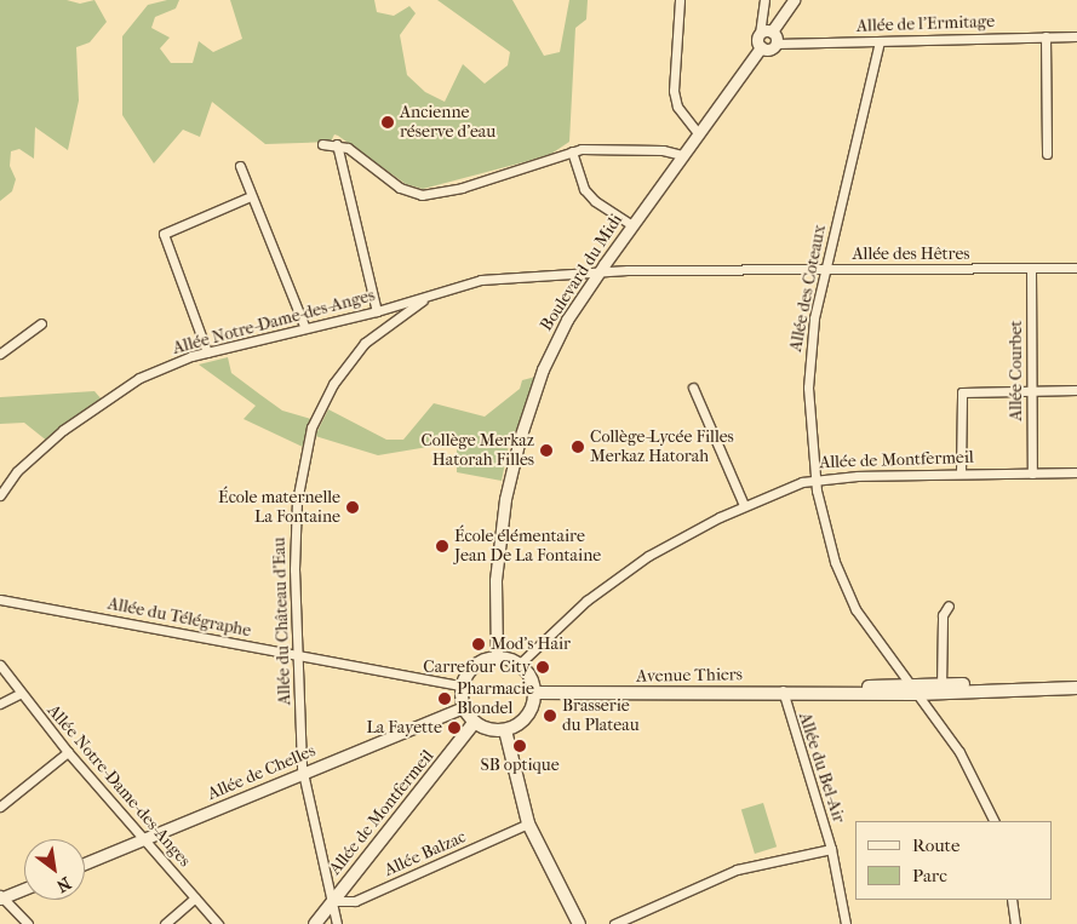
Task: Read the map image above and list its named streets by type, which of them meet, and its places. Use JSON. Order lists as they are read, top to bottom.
{
  "streets": {
    "main road": ["Allée de Montfermeil", "Avenue Thiers"],
    "street": [
      "Allée de l'Ermitage",
      "Allée des Hêtres",
      "Boulevard du Midi",
      "Allée des Coteaux",
      "Allée Notre-Dame-des-Anges",
      "Allée Courbet",
      "Allée du Télégraphe",
      "Allée du Château d'Eau",
      "Allée du Bel-Air",
      "Allée de Chelles",
      "Allée Balzac"
    ]
  },
  "crossings": [
    ["Allée de l'Ermitage", "Allée des Coteaux"],
    ["Allée des Hêtres", "Boulevard du Midi"],
    ["Allée des Hêtres", "Allée des Coteaux"],
    ["Allée des Hêtres", "Allée Notre-Dame-des-Anges"],
    ["Allée des Hêtres", "Allée Courbet"],
    ["Boulevard du Midi", "Allée Notre-Dame-des-Anges"],
    ["Boulevard du Midi", "Allée de Montfermeil"],
    ["Boulevard du Midi", "Allée du Télégraphe"],
    ["Boulevard du Midi", "Avenue Thiers"],
    ["Boulevard du Midi", "Allée de Chelles"],
    ["Allée des Coteaux", "Allée de Montfermeil"],
    ["Allée des Coteaux", "Avenue Thiers"],
    ["Allée Notre-Dame-des-Anges", "Allée du Château d'Eau"],
    ["Allée Notre-Dame-des-Anges", "Allée de Chelles"],
    ["Allée Courbet", "Allée de Montfermeil"],
    ["Allée de Montfermeil", "Allée du Télégraphe"],
    ["Allée de Montfermeil", "Allée du Château d'Eau"],
    ["Allée de Montfermeil", "Avenue Thiers"],
    ["Allée de Montfermeil", "Allée de Chelles"],
    ["Allée de Montfermeil", "Allée Balzac"],
    ["Allée du Télégraphe", "Allée du Château d'Eau"],
    ["Allée du Télégraphe", "Avenue Thiers"],
    ["Allée du Télégraphe", "Allée de Chelles"],
    ["Allée du Château d'Eau", "Allée de Chelles"],
    ["Allée du Château d'Eau", "Allée Balzac"],
    ["Avenue Thiers", "Allée du Bel-Air"],
    ["Avenue Thiers", "Allée de Chelles"]
  ],
  "places": [
    "Ancienne réserve d'eau",
    "Collège-Lycée Filles Merkaz Hatorah",
    "Collège Merkaz Hatorah Filles",
    "École maternelle La Fontaine",
    "École élémentaire Jean De La Fontaine",
    "Mod's Hair",
    "Carrefour City",
    "Pharmacie Blondel",
    "Brasserie du Plateau",
    "La Fayette",
    "SB optique"
  ],
  "legend": ["Route", "Parc"],
  "north": "bottom right"
}
